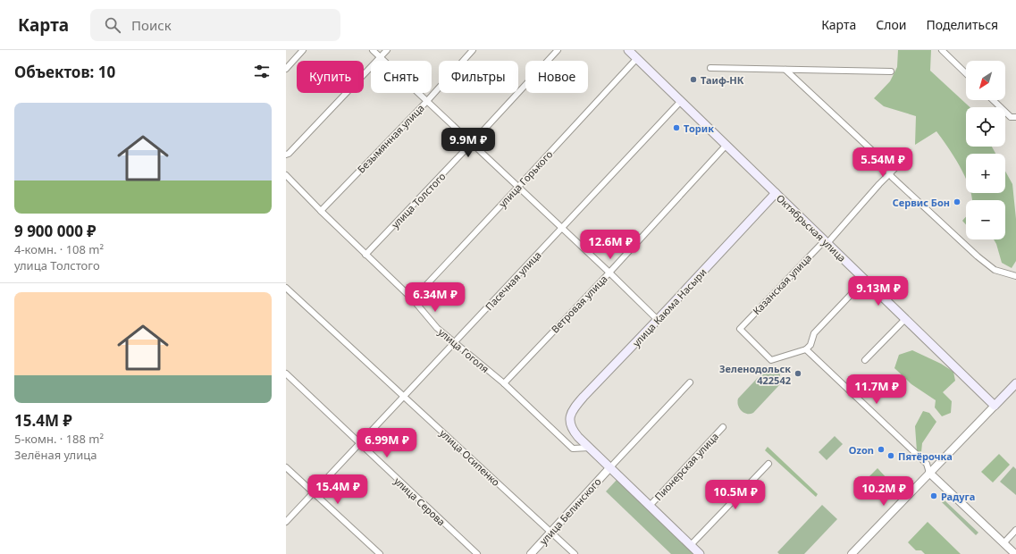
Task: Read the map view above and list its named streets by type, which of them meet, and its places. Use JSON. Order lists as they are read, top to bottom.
{
  "streets": {
    "main road": ["Октябрьская улица", "улица Каюма Насыри"],
    "street": [
      "Безымянная улица",
      "улица Горького",
      "улица Толстого",
      "Пасечная улица",
      "Казанская улица",
      "Ветровая улица",
      "улица Гоголя",
      "улица Осипенко",
      "Пионерская улица",
      "улица Серова",
      "улица Белинского"
    ]
  },
  "crossings": [
    ["Безымянная улица", "улица Гоголя"],
    ["улица Горького", "Октябрьская улица"],
    ["улица Горького", "улица Гоголя"],
    ["улица Толстого", "улица Гоголя"],
    ["Октябрьская улица", "Пасечная улица"],
    ["Октябрьская улица", "Казанская улица"],
    ["Октябрьская улица", "Ветровая улица"],
    ["Октябрьская улица", "улица Каюма Насыри"],
    ["Пасечная улица", "улица Гоголя"],
    ["Пасечная улица", "улица Осипенко"],
    ["Пасечная улица", "улица Серова"],
    ["Ветровая улица", "улица Гоголя"],
    ["улица Каюма Насыри", "улица Гоголя"],
    ["улица Осипенко", "улица Белинского"]
  ],
  "places": [
    "Таиф-НК",
    "Торик",
    "Сервис Бон",
    "Зеленодольск 422542",
    "Ozon",
    "Пятёрочка",
    "Радуга"
  ],
  "north": "bottom left",
  "page": {
    "header": "Карта",
    "search": "Поиск",
    "nav": ["Карта", "Слои", "Поделиться"],
    "heading": "Объектов: 10",
    "map_buttons": ["+", "−"],
    "chip": [
      "Купить",
      "Снять",
      "Фильтры",
      "Новое"
    ],
    "list": [
      {
        "name": "9 900 000 ₽",
        "note": "4-комн. · 108 m² · улица Толстого"
      },
      {
        "name": "15.4M ₽",
        "note": "5-комн. · 188 m² · Зелёная улица"
      }
    ],
    "price": [
      "9.9M ₽",
      "5.54M ₽",
      "12.6M ₽",
      "9.13M ₽",
      "6.34M ₽",
      "11.7M ₽",
      "6.99M ₽",
      "15.4M ₽",
      "10.2M ₽",
      "10.5M ₽"
    ]
  }
}
